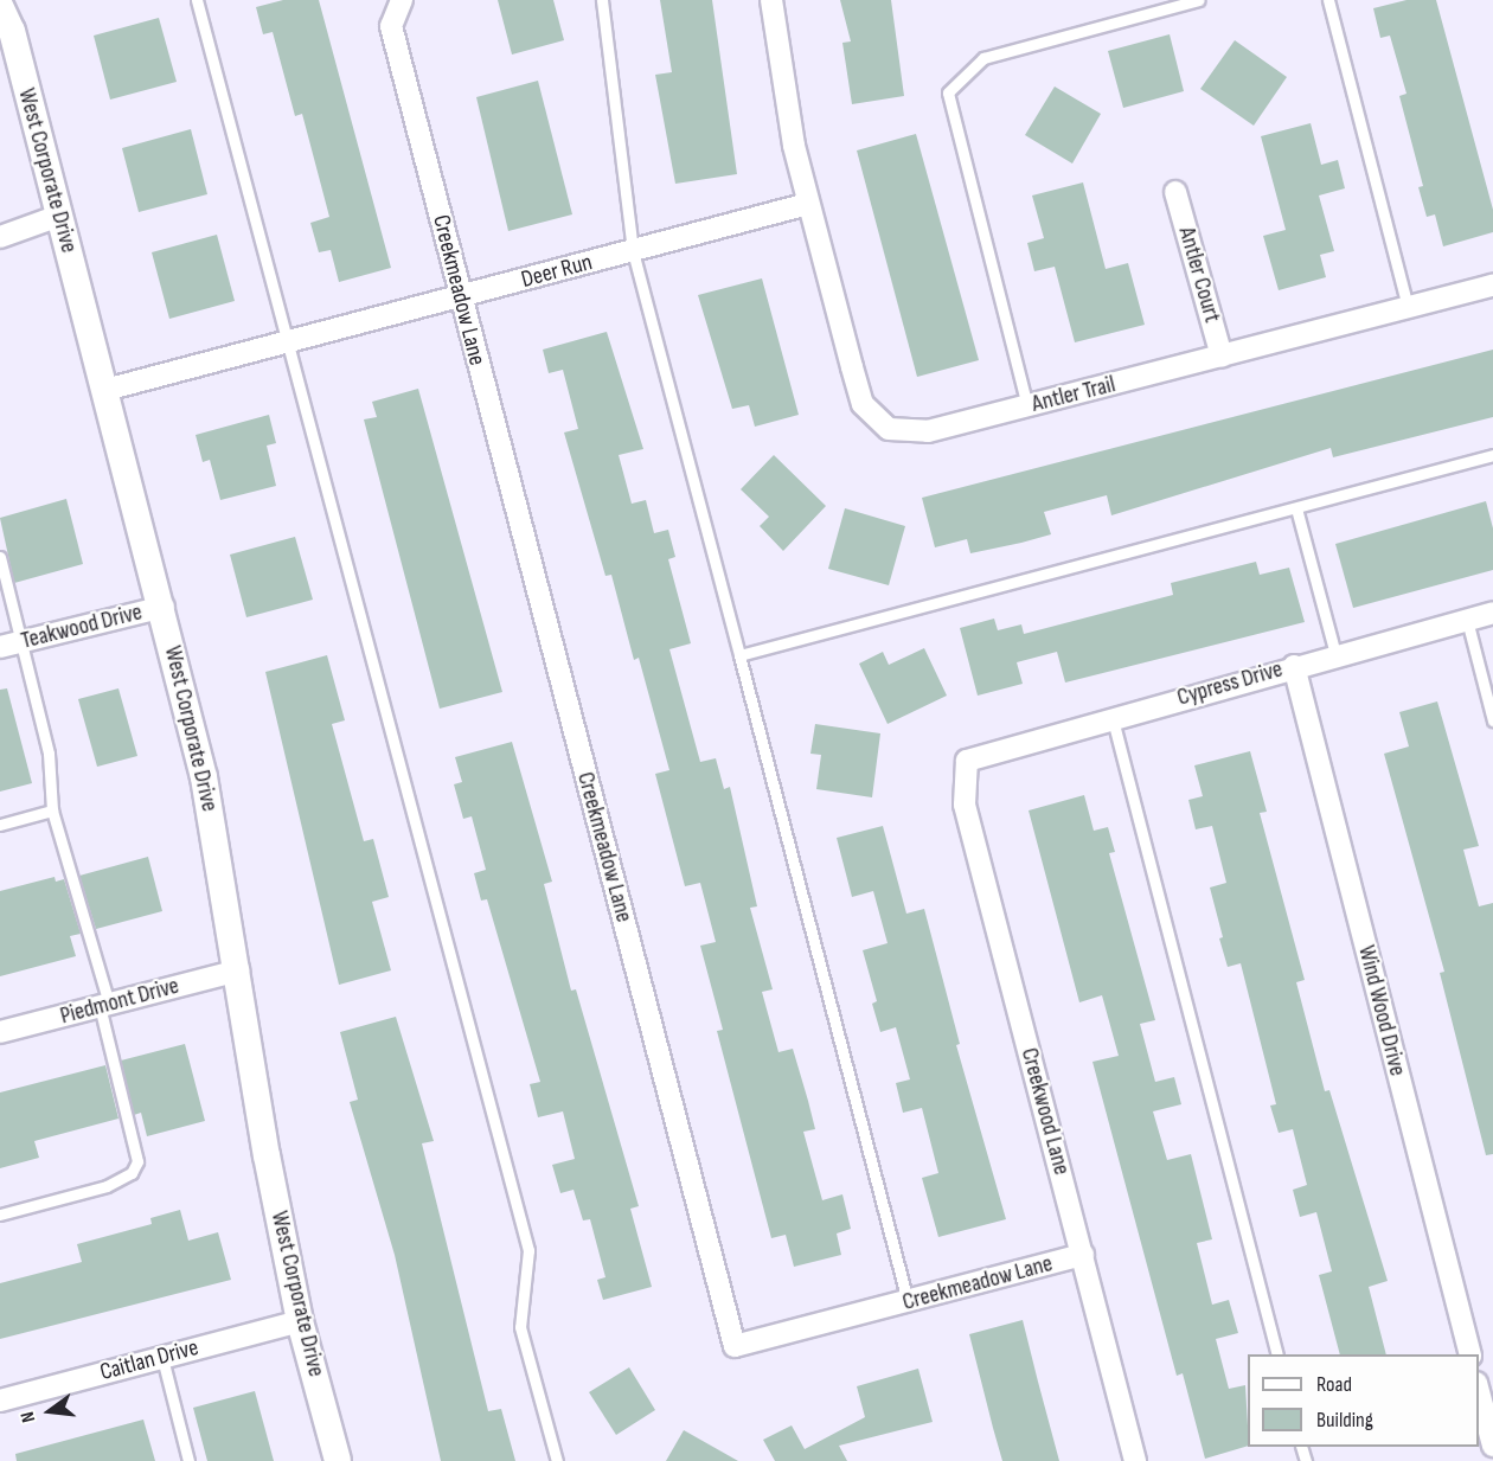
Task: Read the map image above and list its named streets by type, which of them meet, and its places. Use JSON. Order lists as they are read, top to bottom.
{
  "streets": {
    "street": [
      "West Corporate Drive",
      "Deer Run",
      "Antler Court",
      "Creekmeadow Lane",
      "Antler Trail",
      "Teakwood Drive",
      "Cypress Drive",
      "Piedmont Drive",
      "Wind Wood Drive",
      "Creekwood Lane",
      "Caitlan Drive"
    ]
  },
  "crossings": [
    ["West Corporate Drive", "Deer Run"],
    ["West Corporate Drive", "Teakwood Drive"],
    ["West Corporate Drive", "Piedmont Drive"],
    ["West Corporate Drive", "Caitlan Drive"],
    ["Deer Run", "Creekmeadow Lane"],
    ["Deer Run", "Antler Trail"],
    ["Antler Court", "Antler Trail"],
    ["Creekmeadow Lane", "Creekwood Lane"],
    ["Cypress Drive", "Wind Wood Drive"],
    ["Cypress Drive", "Creekwood Lane"]
  ],
  "legend": ["Road", "Building"],
  "north": "left"
}
